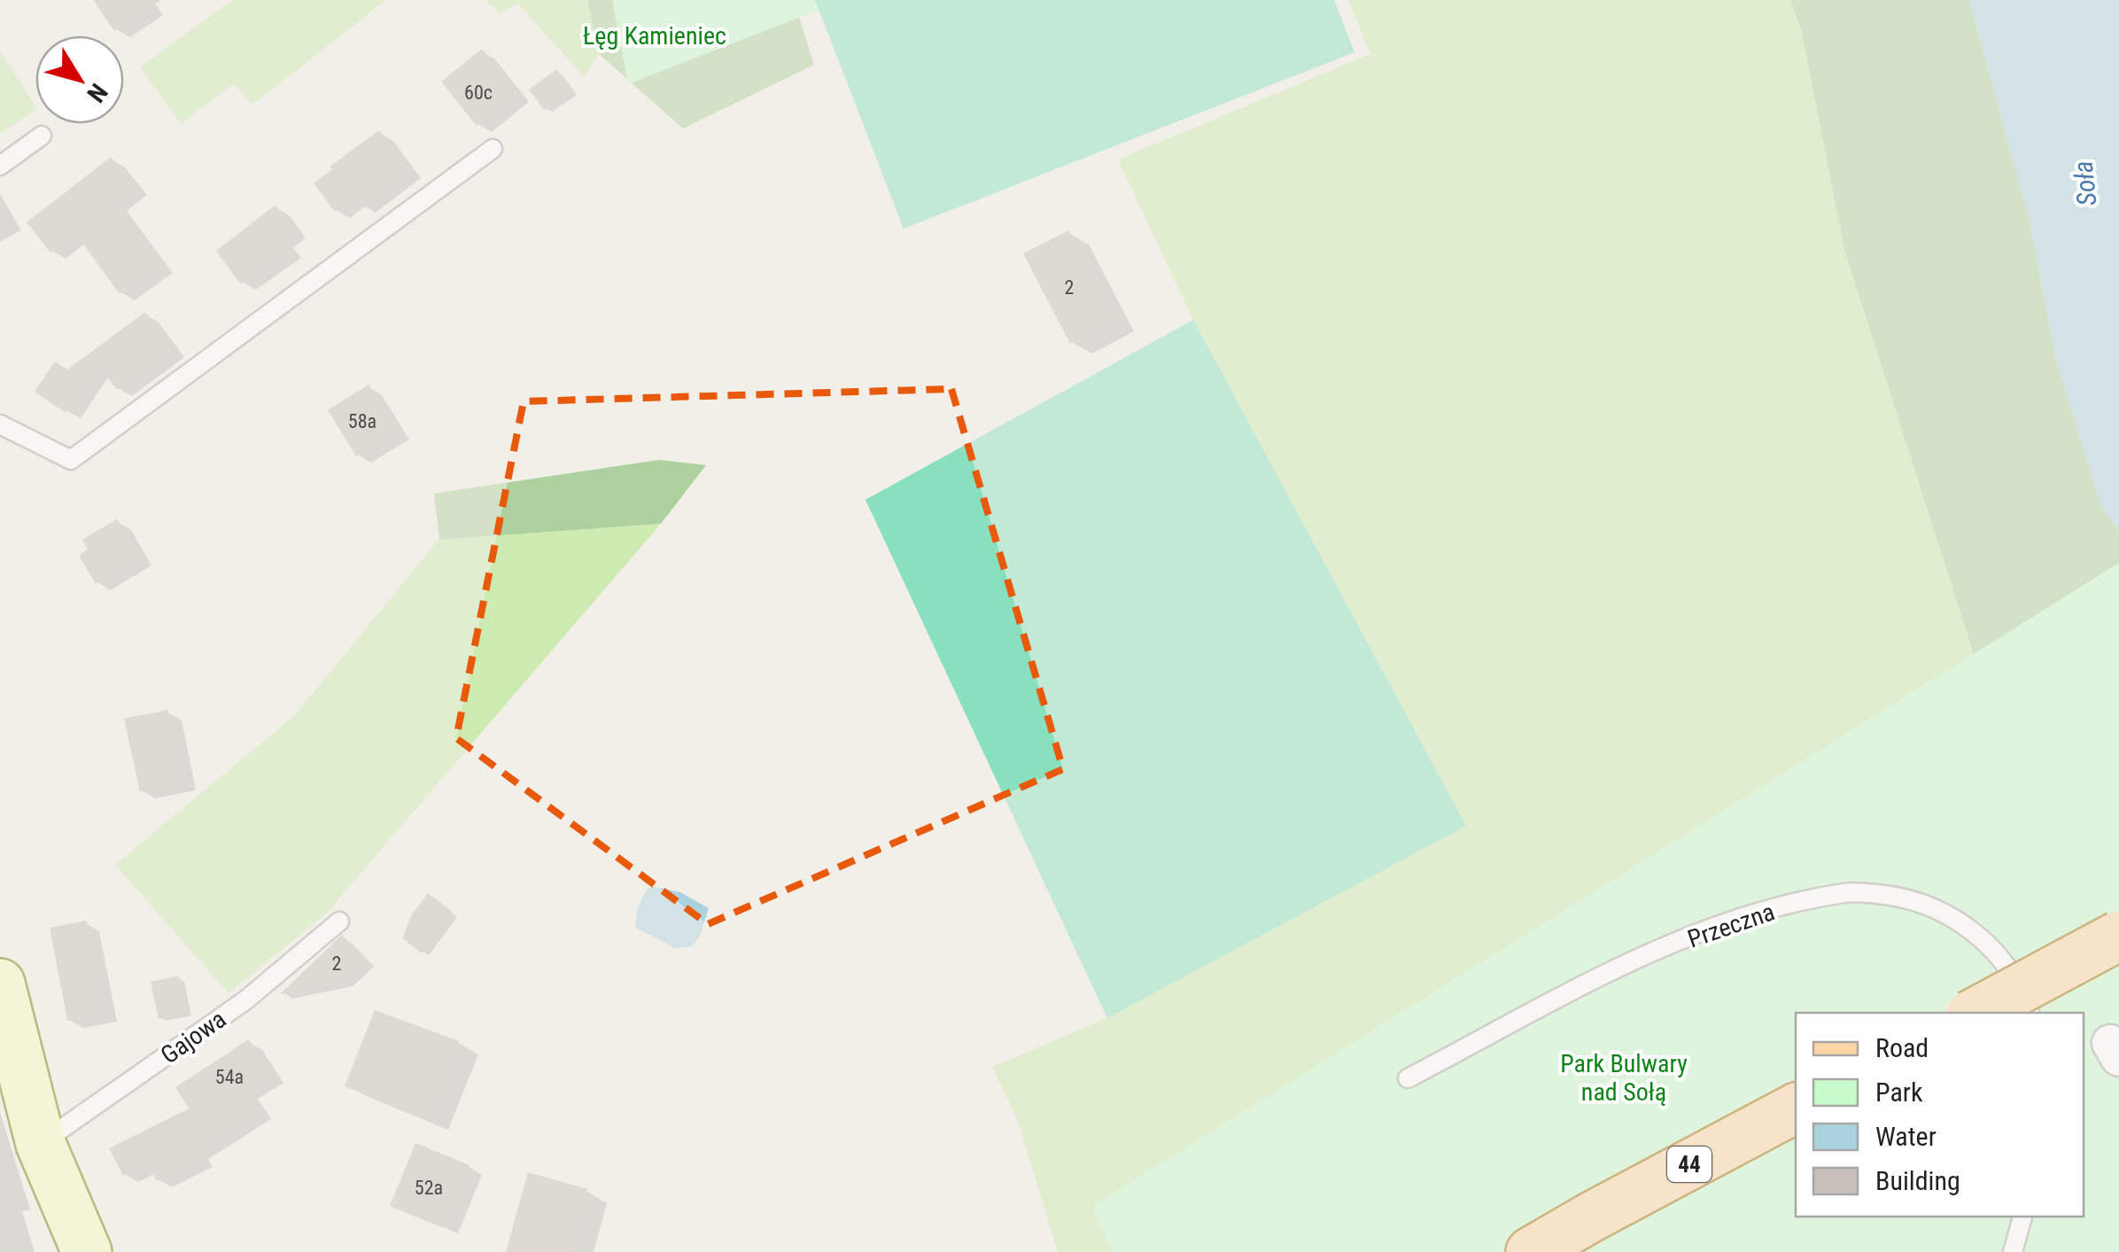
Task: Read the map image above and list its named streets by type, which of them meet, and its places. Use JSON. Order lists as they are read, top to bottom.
{
  "streets": {
    "main road": ["44"],
    "lane": ["Przeczna", "Gajowa"]
  },
  "water": ["Soła"],
  "parks": ["Łęg Kamieniec", "Park Bulwary nad Sołą"],
  "house_numbers": [
    "60c",
    "2",
    "58a",
    "2",
    "54a",
    "52a"
  ],
  "legend": [
    "Road",
    "Park",
    "Water",
    "Building"
  ],
  "north": "bottom right"
}
